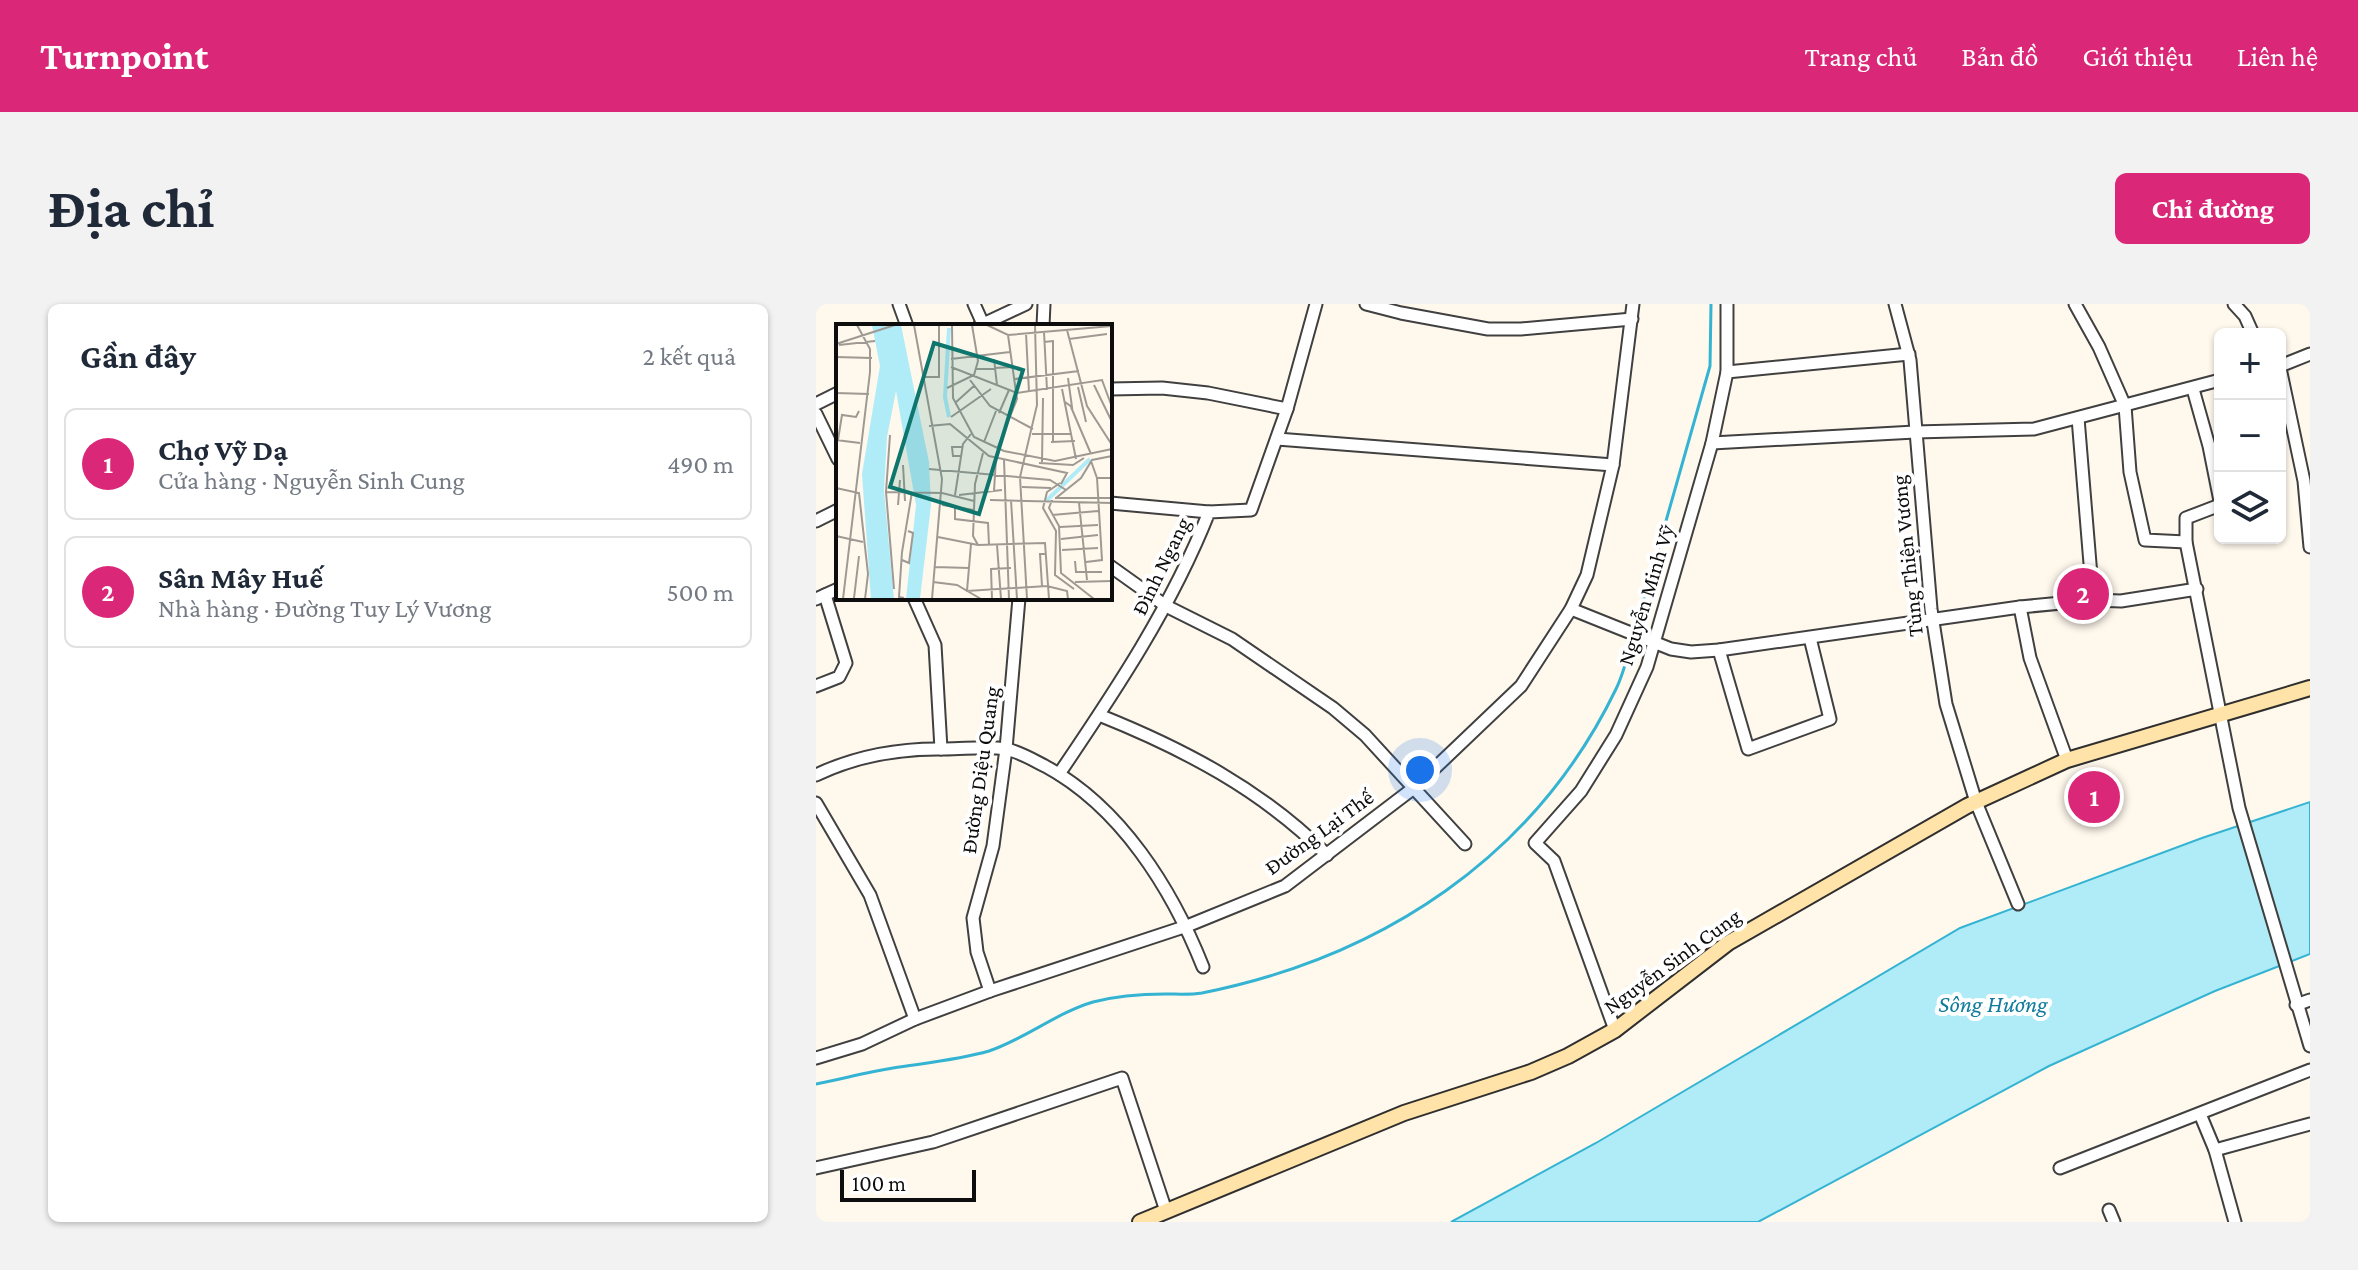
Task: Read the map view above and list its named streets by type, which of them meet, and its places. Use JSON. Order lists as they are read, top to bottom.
{
  "streets": {
    "main road": ["Nguyễn Sinh Cung"],
    "street": [
      "Tùng Thiện Vương",
      "Đình Ngang",
      "Nguyễn Minh Vỹ",
      "Đường Diệu Quang",
      "Đường Lại Thế"
    ]
  },
  "crossings": [
    ["Tùng Thiện Vương", "Nguyễn Sinh Cung"],
    ["Nguyễn Minh Vỹ", "Nguyễn Sinh Cung"],
    ["Đường Diệu Quang", "Đường Lại Thế"]
  ],
  "water": ["Sông Hương"],
  "scale_bar": "100 m",
  "page": {
    "header": "Turnpoint",
    "nav": [
      "Trang chủ",
      "Bản đồ",
      "Giới thiệu",
      "Liên hệ"
    ],
    "buttons": "Chỉ đường",
    "title": "Địa chỉ",
    "heading": ["Gần đây", "2 kết quả"],
    "map_buttons": ["+", "−"],
    "list": [
      {
        "mark": "1",
        "name": "Chợ Vỹ Dạ",
        "note": "Cửa hàng · Nguyễn Sinh Cung",
        "value": "490 m"
      },
      {
        "mark": "2",
        "name": "Sân Mây Huế",
        "note": "Nhà hàng · Đường Tuy Lý Vương",
        "value": "500 m"
      }
    ],
    "pins": ["2", "1"],
    "scale": "100 m"
  }
}
